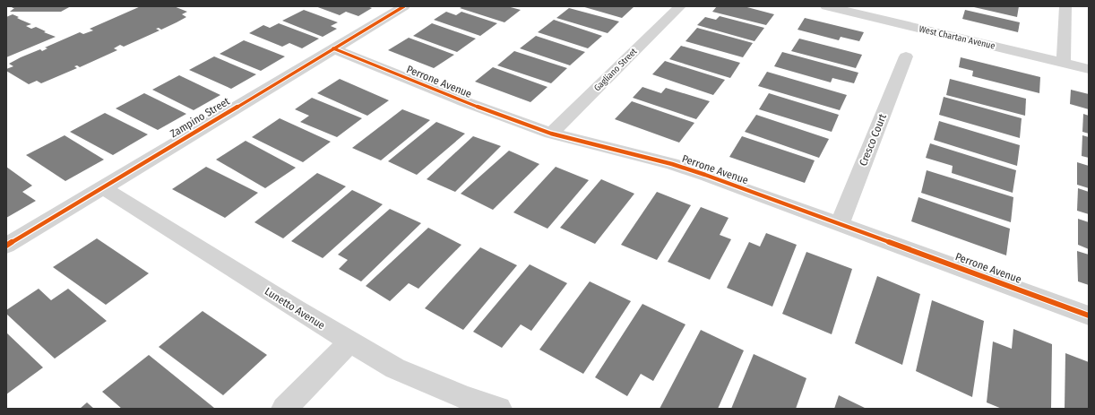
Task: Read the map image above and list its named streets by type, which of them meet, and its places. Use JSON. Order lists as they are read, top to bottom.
{
  "streets": {
    "street": [
      "West Chartan Avenue",
      "Gagliano Street",
      "Perrone Avenue",
      "Zampino Street",
      "Cresco Court",
      "Lunetto Avenue"
    ]
  },
  "crossings": [
    ["Gagliano Street", "Perrone Avenue"],
    ["Perrone Avenue", "Zampino Street"],
    ["Perrone Avenue", "Cresco Court"],
    ["Zampino Street", "Lunetto Avenue"]
  ]
}
